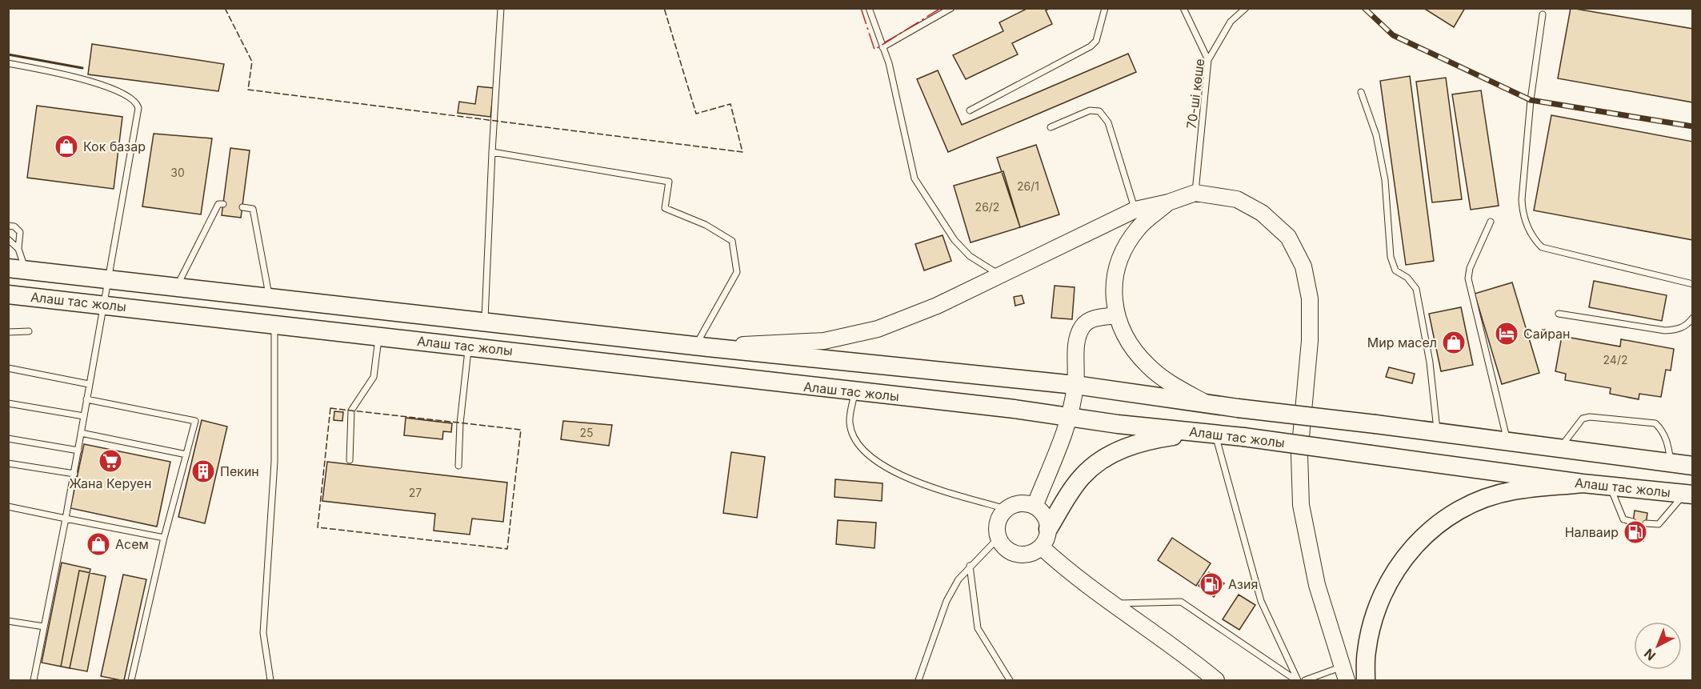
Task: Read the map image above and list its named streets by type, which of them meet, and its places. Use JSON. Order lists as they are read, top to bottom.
{
  "streets": {
    "main road": ["Алаш тас жолы"],
    "lane": ["70-ші көше"]
  },
  "places": {
    "shop": ["Кок базар", "Мир масел", "Асем"],
    "hotel": ["Сайран"],
    "supermarket": ["Жана Керуен"],
    "building": ["Пекин"],
    "fuel station": ["Налваир", "Азия"]
  },
  "house_numbers": [
    "30",
    "26/1",
    "26/2",
    "24/2",
    "25",
    "27"
  ],
  "north": "bottom left"
}
